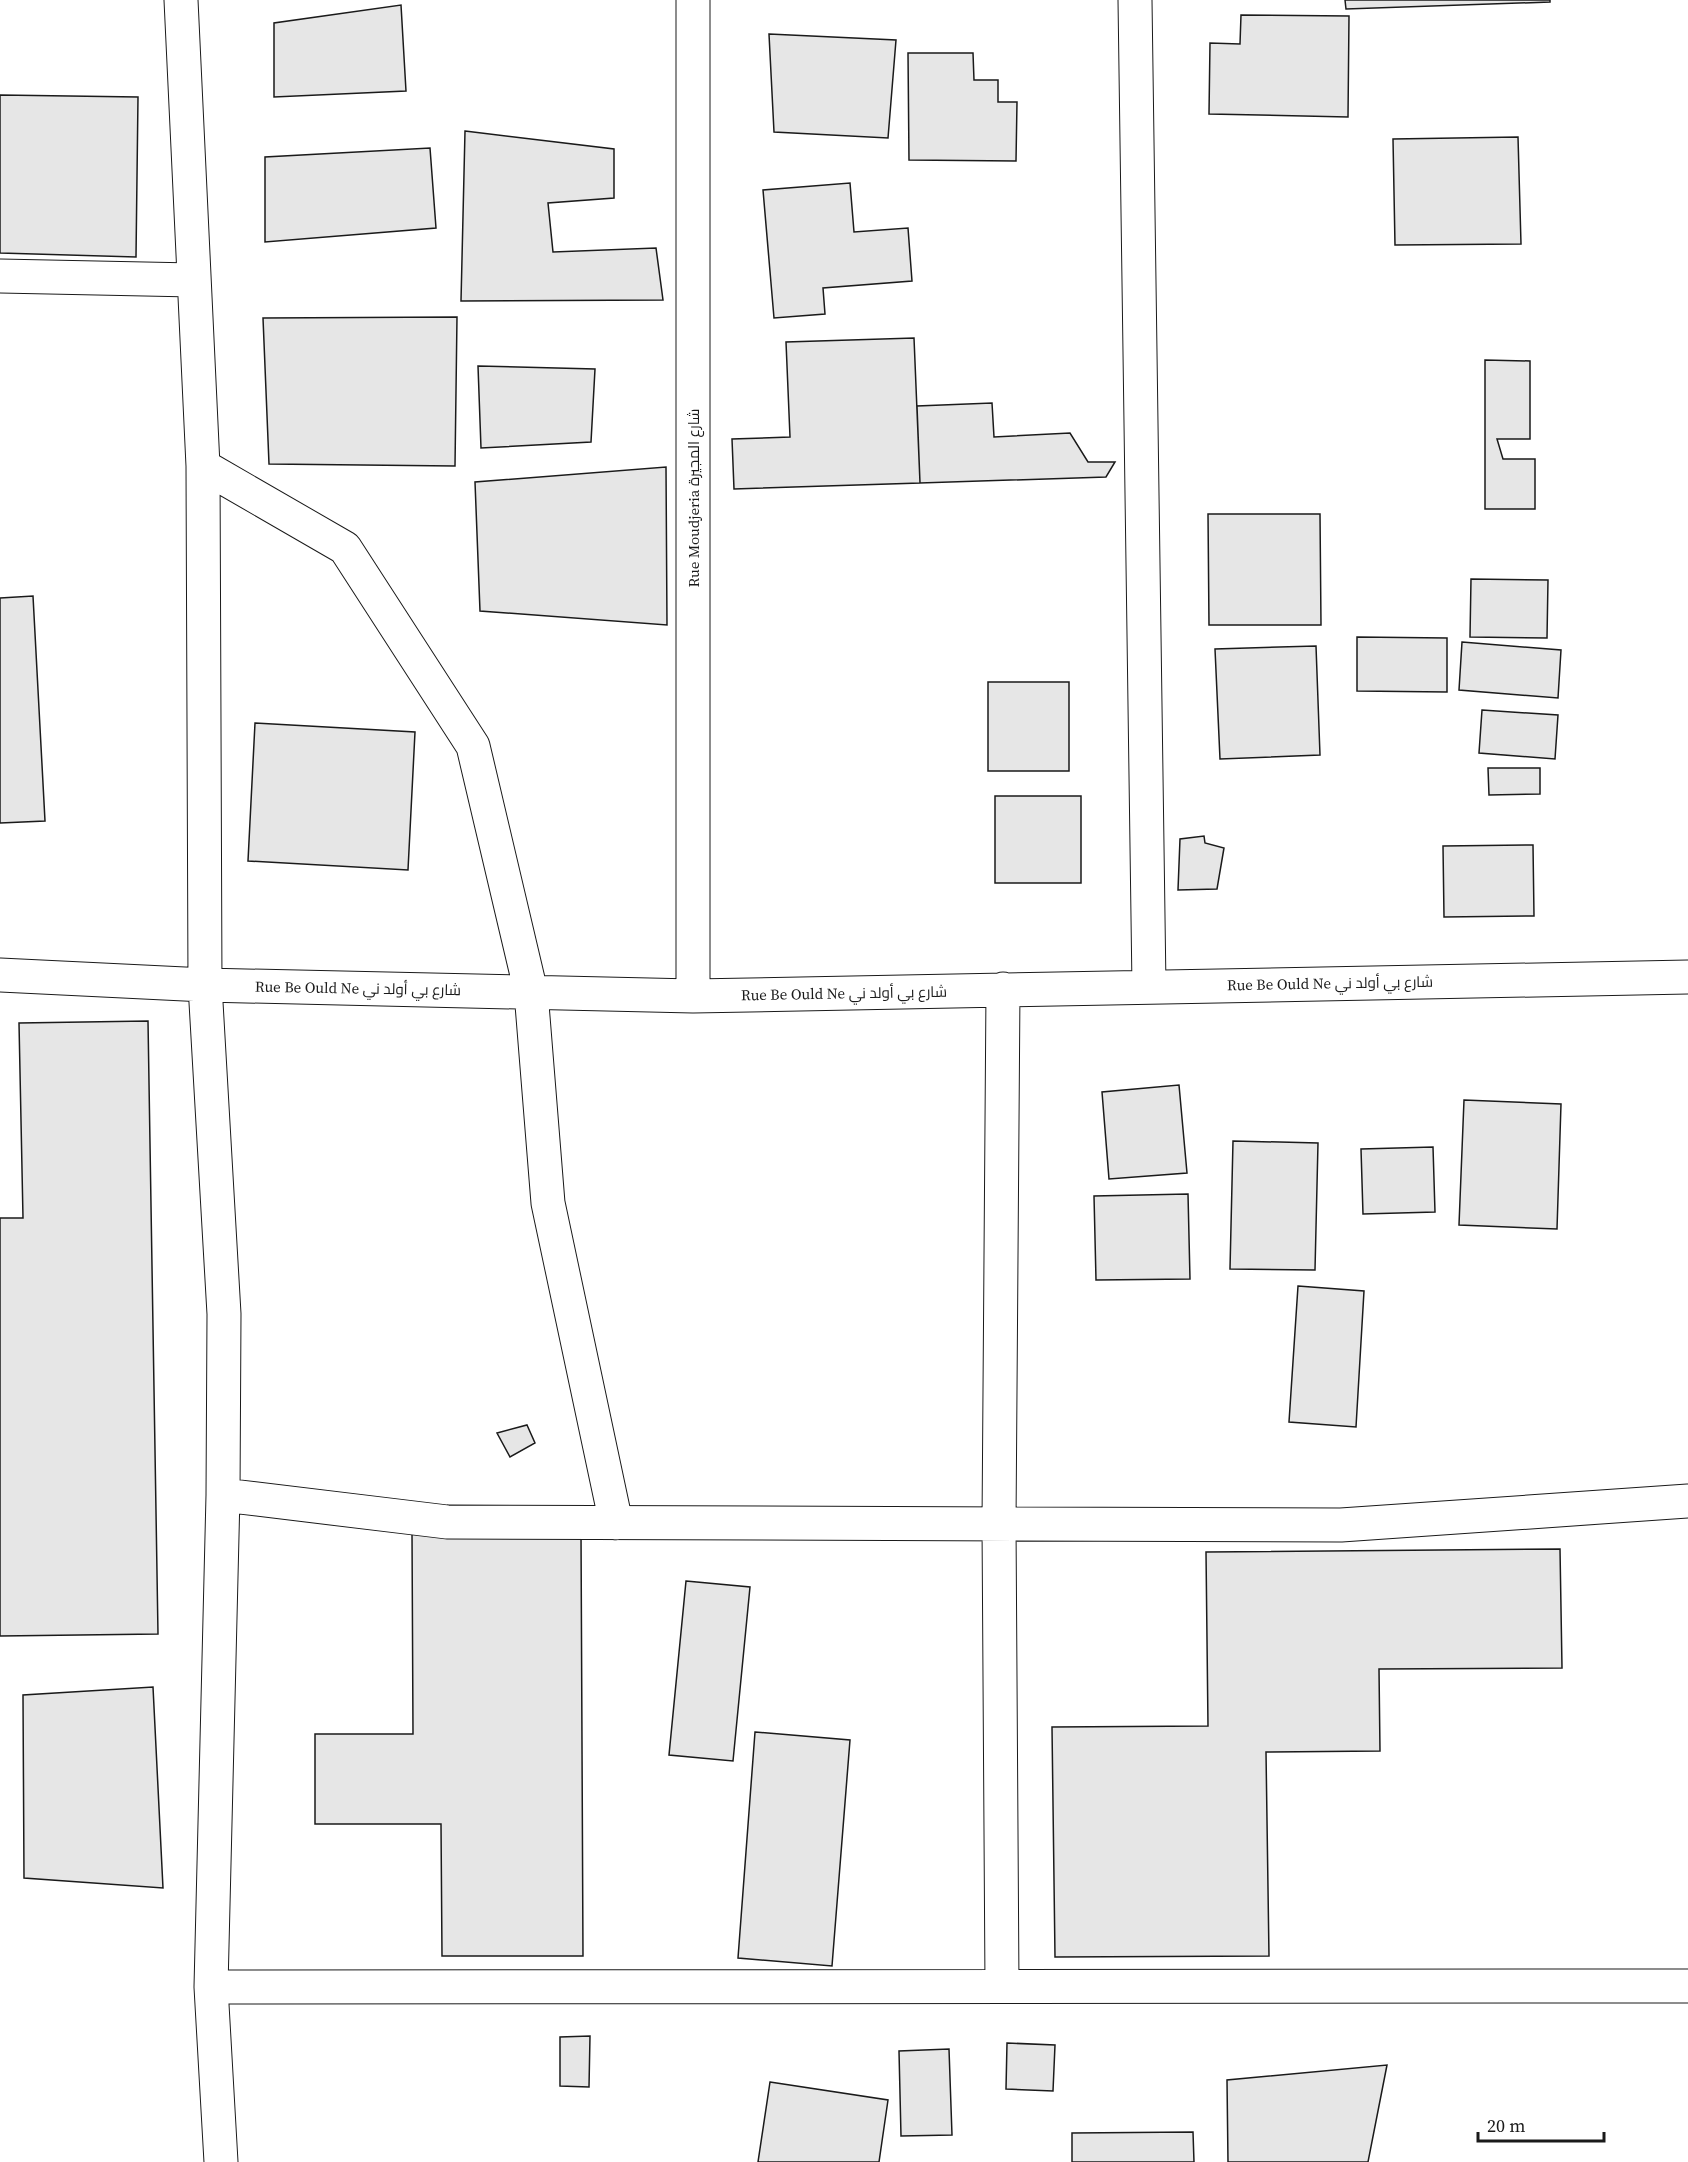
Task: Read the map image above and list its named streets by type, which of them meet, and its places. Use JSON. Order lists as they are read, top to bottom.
{
  "streets": {
    "street": ["Rue Moudjeria شارع المجيرة", "Rue Be Ould Ne شارع بي أولد ني"]
  },
  "crossings": [
    ["Rue Moudjeria شارع المجيرة", "Rue Be Ould Ne شارع بي أولد ني"]
  ],
  "scale_bar": "20 m"
}
